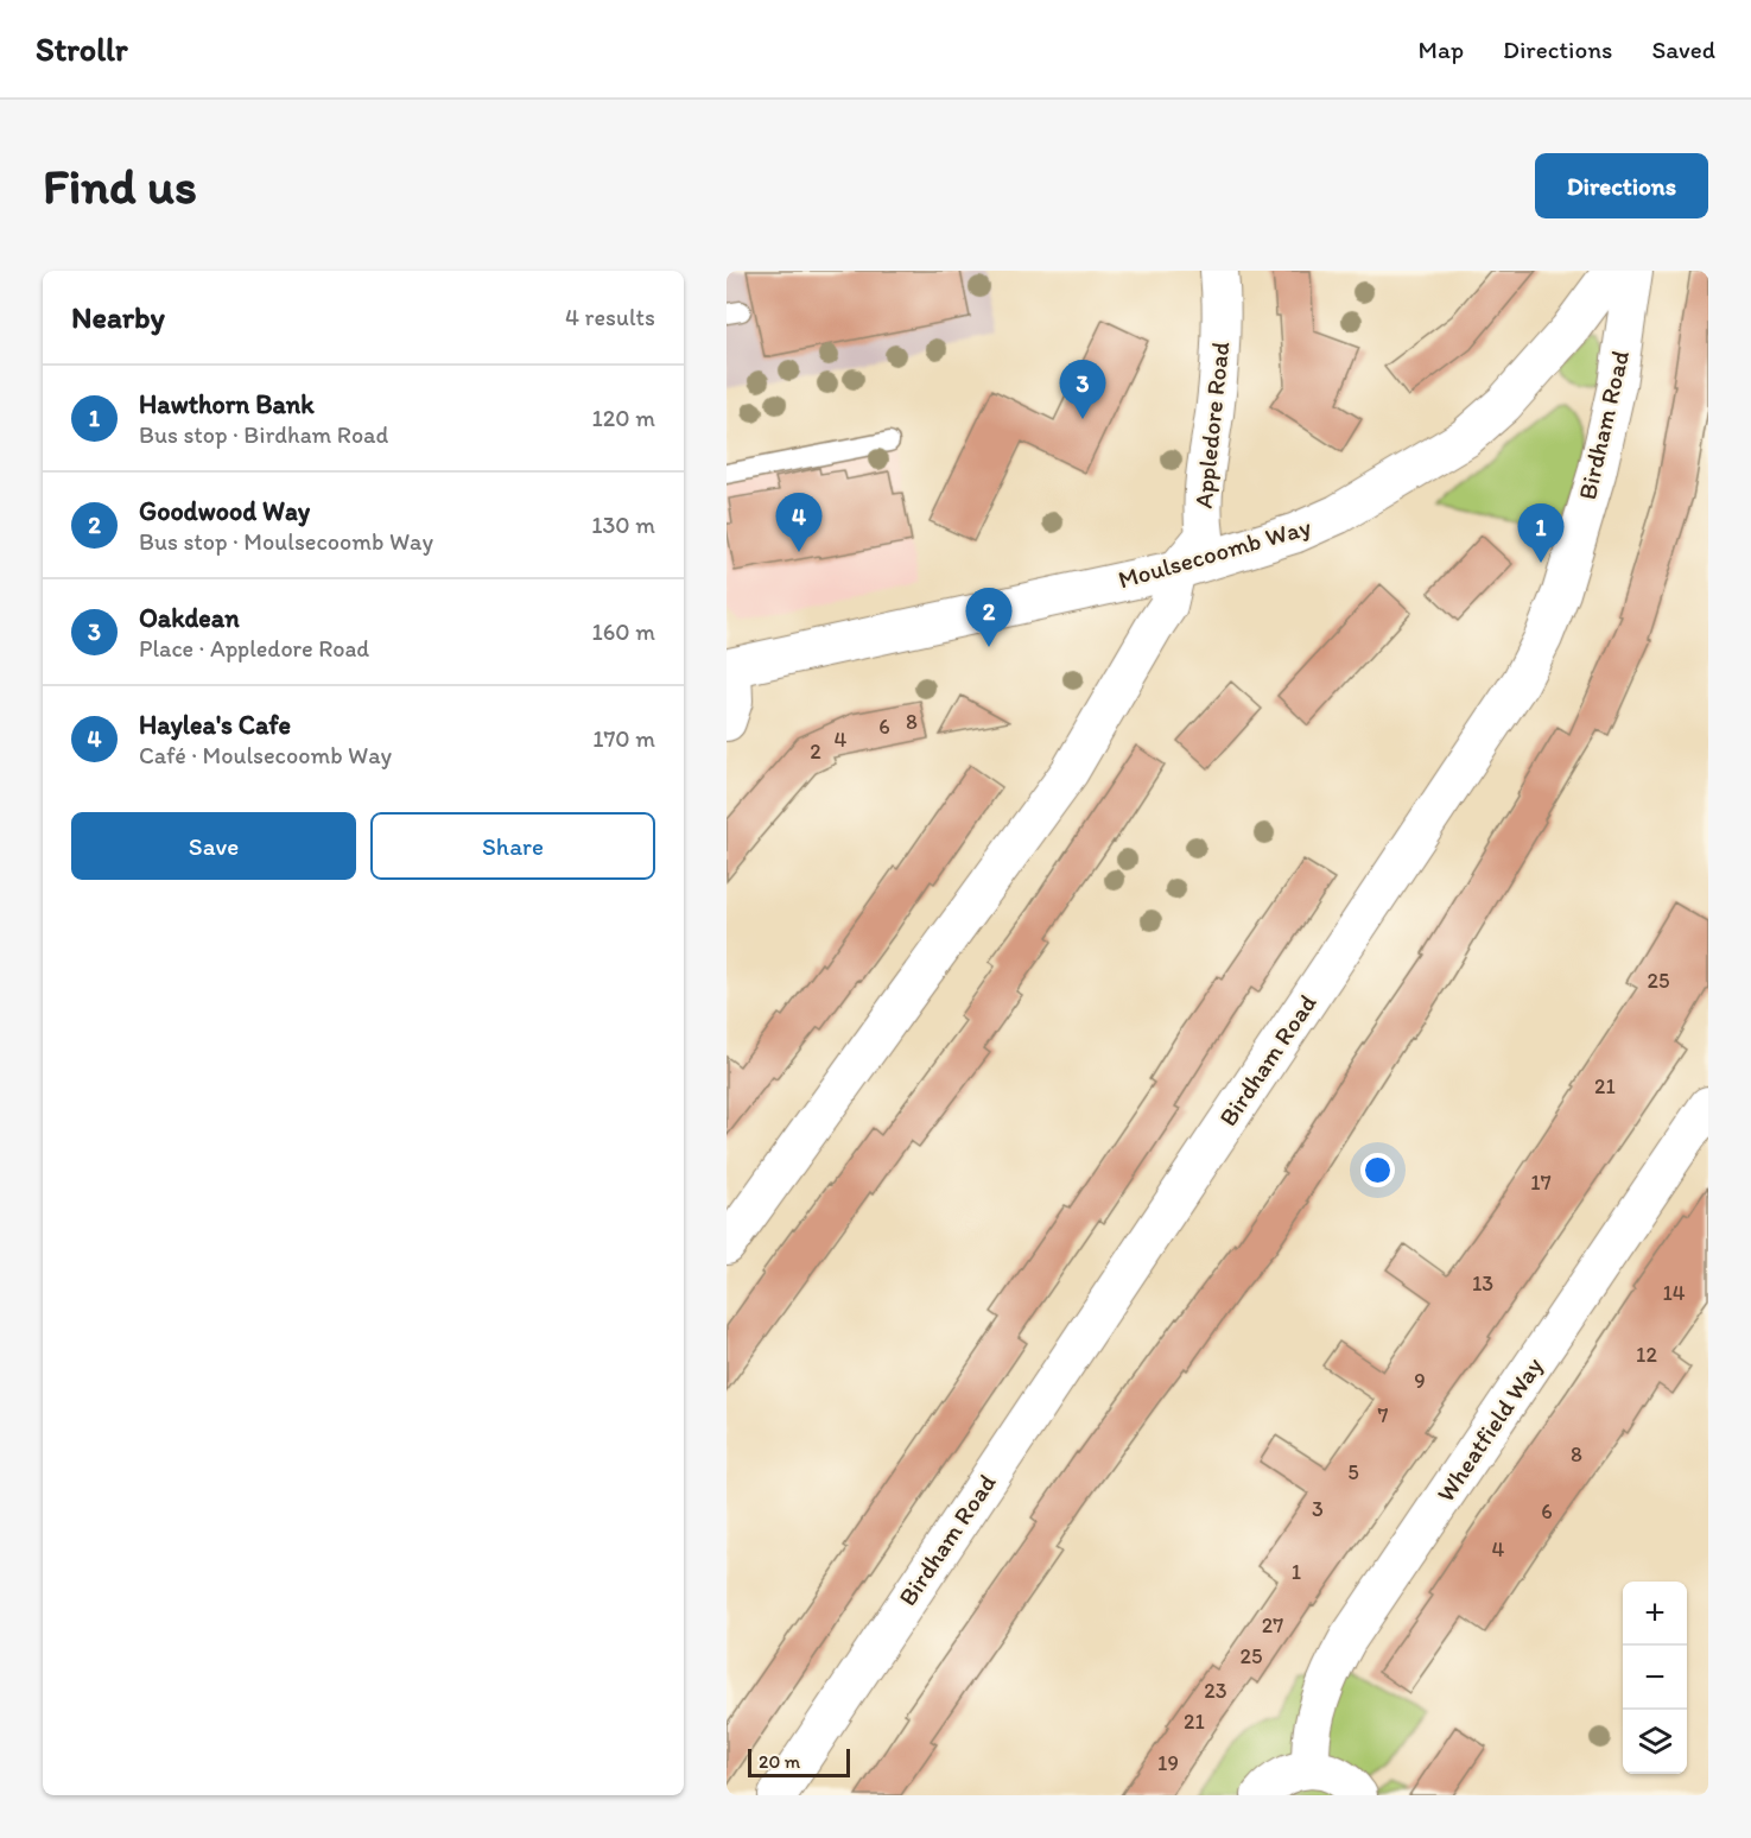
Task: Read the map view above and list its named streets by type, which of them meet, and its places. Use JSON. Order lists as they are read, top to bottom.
{
  "streets": {
    "street": [
      "Appledore Road",
      "Birdham Road",
      "Moulsecoomb Way",
      "Wheatfield Way"
    ]
  },
  "crossings": [
    ["Appledore Road", "Moulsecoomb Way"]
  ],
  "house_numbers": [
    "8",
    "6",
    "4",
    "2",
    "25",
    "21",
    "17",
    "13",
    "14",
    "12",
    "9",
    "7",
    "8",
    "5",
    "3",
    "6",
    "4",
    "1",
    "27",
    "25",
    "23",
    "21",
    "19"
  ],
  "scale_bar": "20 m",
  "page": {
    "header": "Strollr",
    "nav": ["Map", "Directions", "Saved"],
    "buttons": [
      "Directions",
      ["Save", "Share"]
    ],
    "title": "Find us",
    "heading": ["Nearby", "4 results"],
    "pins": [
      "3",
      "4",
      "1",
      "2"
    ],
    "list": [
      {
        "mark": "1",
        "name": "Hawthorn Bank",
        "note": "Bus stop · Birdham Road",
        "value": "120 m"
      },
      {
        "mark": "2",
        "name": "Goodwood Way",
        "note": "Bus stop · Moulsecoomb Way",
        "value": "130 m"
      },
      {
        "mark": "3",
        "name": "Oakdean",
        "note": "Place · Appledore Road",
        "value": "160 m"
      },
      {
        "mark": "4",
        "name": "Haylea's Cafe",
        "note": "Café · Moulsecoomb Way",
        "value": "170 m"
      }
    ],
    "map_buttons": ["+", "−"],
    "scale": "20 m"
  }
}
